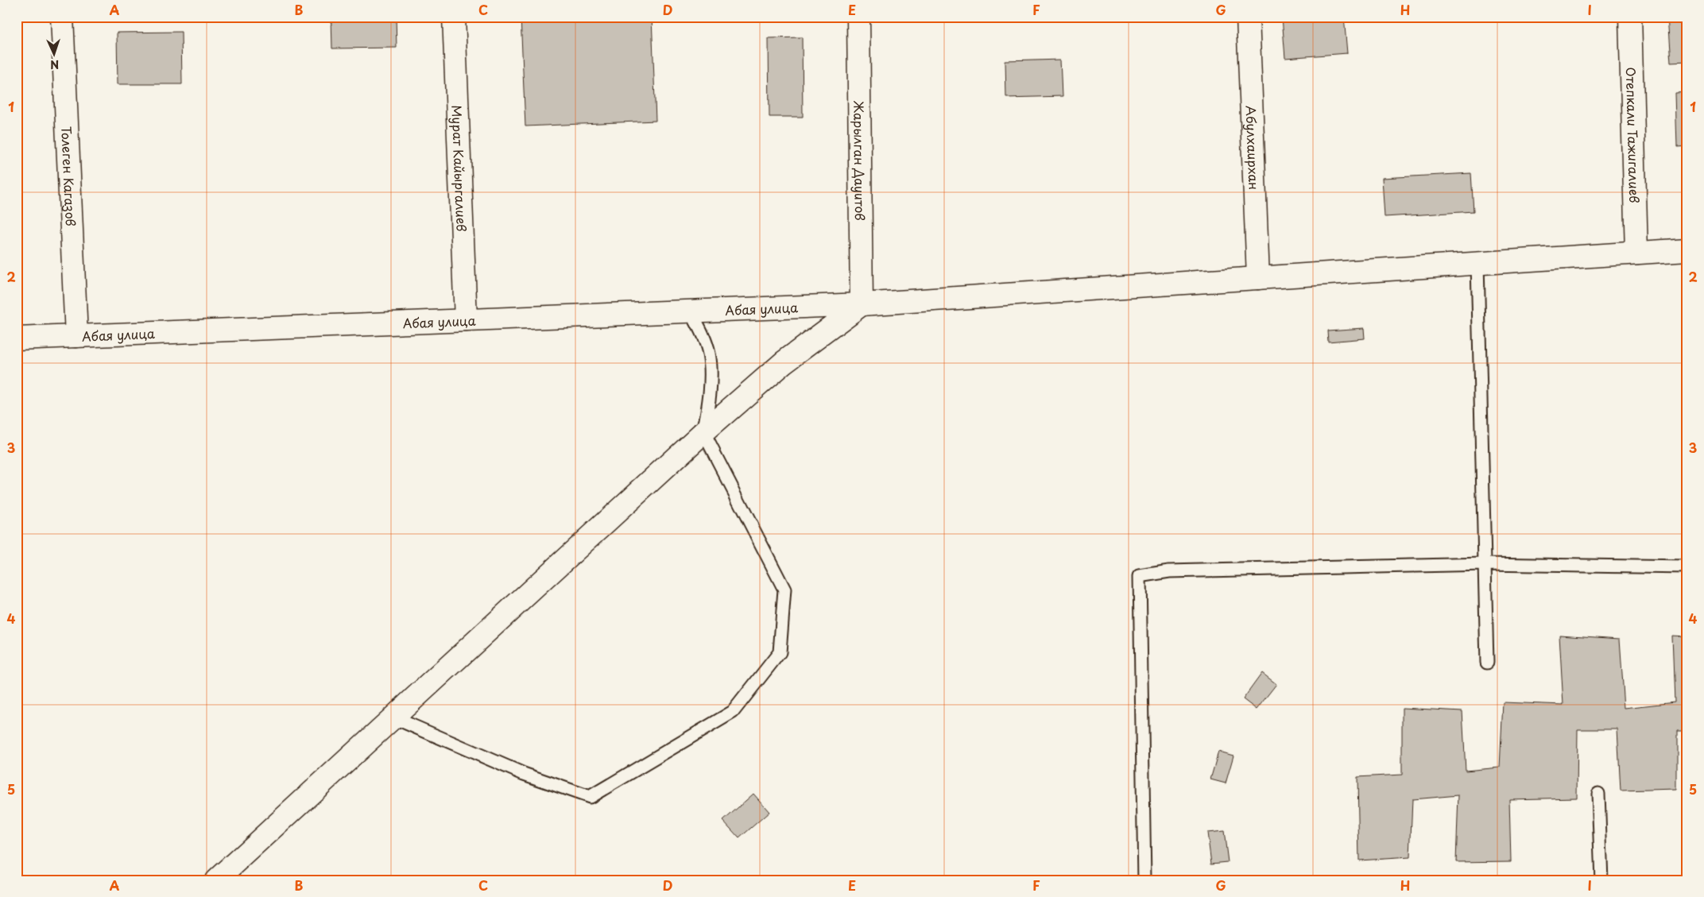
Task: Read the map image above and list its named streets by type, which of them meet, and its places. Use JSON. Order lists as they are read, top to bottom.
{
  "streets": {
    "street": [
      "Отепкали Тажигалиев",
      "Абулхаирхан",
      "Жарылган Дауитов",
      "Мурат Кайыргалиев",
      "Толеген Кагазов",
      "Абая улица"
    ]
  },
  "crossings": [
    ["Отепкали Тажигалиев", "Абая улица"],
    ["Абулхаирхан", "Абая улица"],
    ["Жарылган Дауитов", "Абая улица"],
    ["Мурат Кайыргалиев", "Абая улица"],
    ["Толеген Кагазов", "Абая улица"]
  ],
  "north": "bottom",
  "grid": {
    "columns": [
      "A",
      "B",
      "C",
      "D",
      "E",
      "F",
      "G",
      "H",
      "I"
    ],
    "rows": [
      "1",
      "2",
      "3",
      "4",
      "5"
    ]
  }
}
